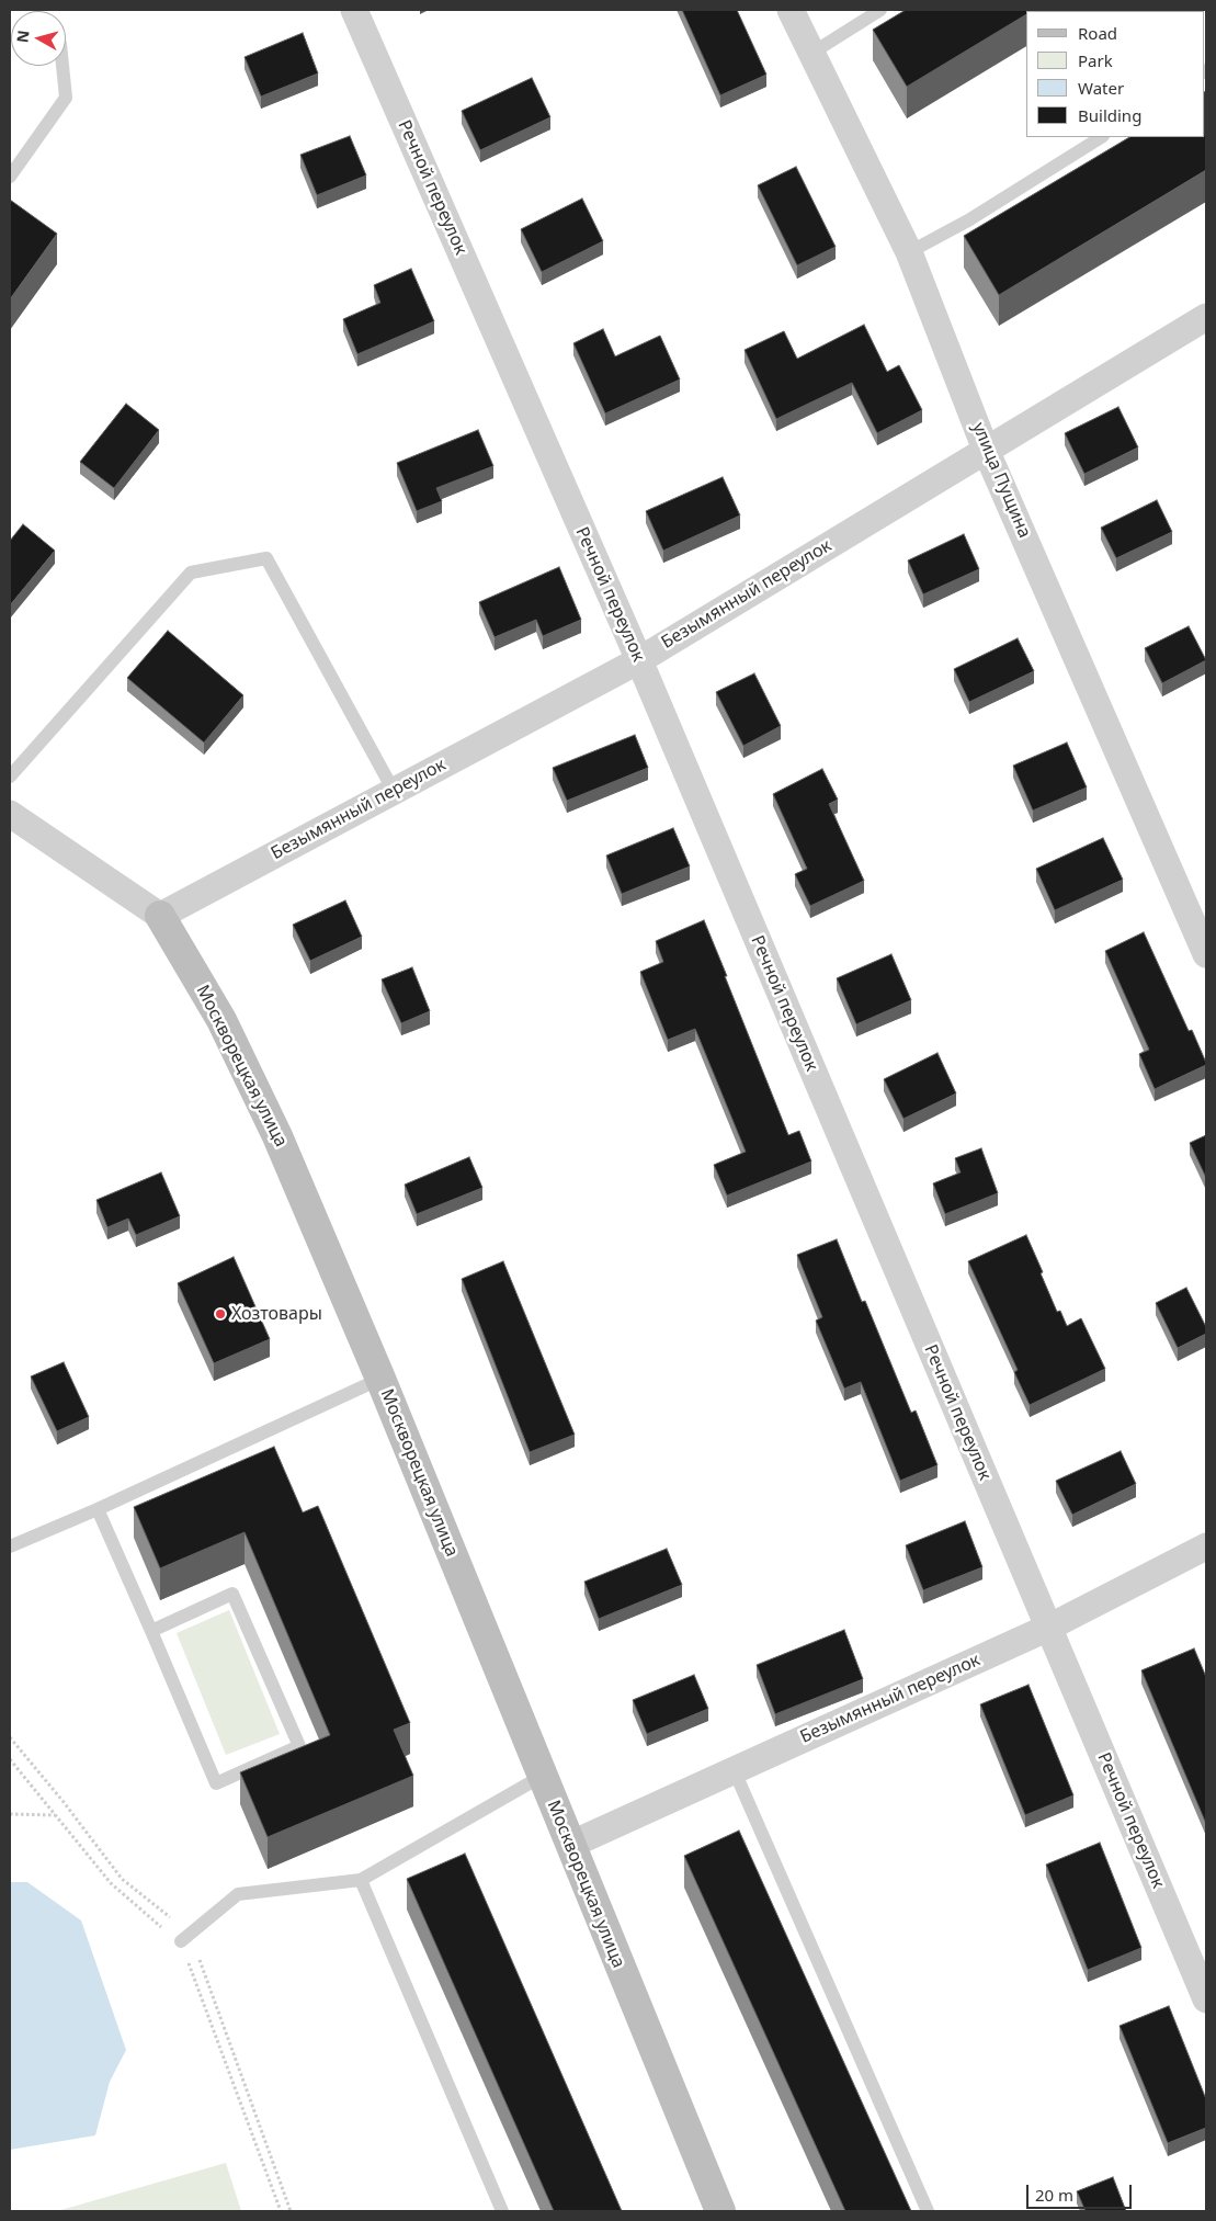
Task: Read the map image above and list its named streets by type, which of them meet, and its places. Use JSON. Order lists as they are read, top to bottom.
{
  "streets": {
    "street": [
      "Речной переулок",
      "улица Пущина",
      "Безымянный переулок",
      "Москворецкая улица"
    ]
  },
  "crossings": [
    ["Речной переулок", "Безымянный переулок"],
    ["улица Пущина", "Безымянный переулок"],
    ["Безымянный переулок", "Москворецкая улица"]
  ],
  "places": ["Хозтовары"],
  "legend": [
    "Road",
    "Park",
    "Water",
    "Building"
  ],
  "scale_bar": "20 m",
  "north": "left"
}
